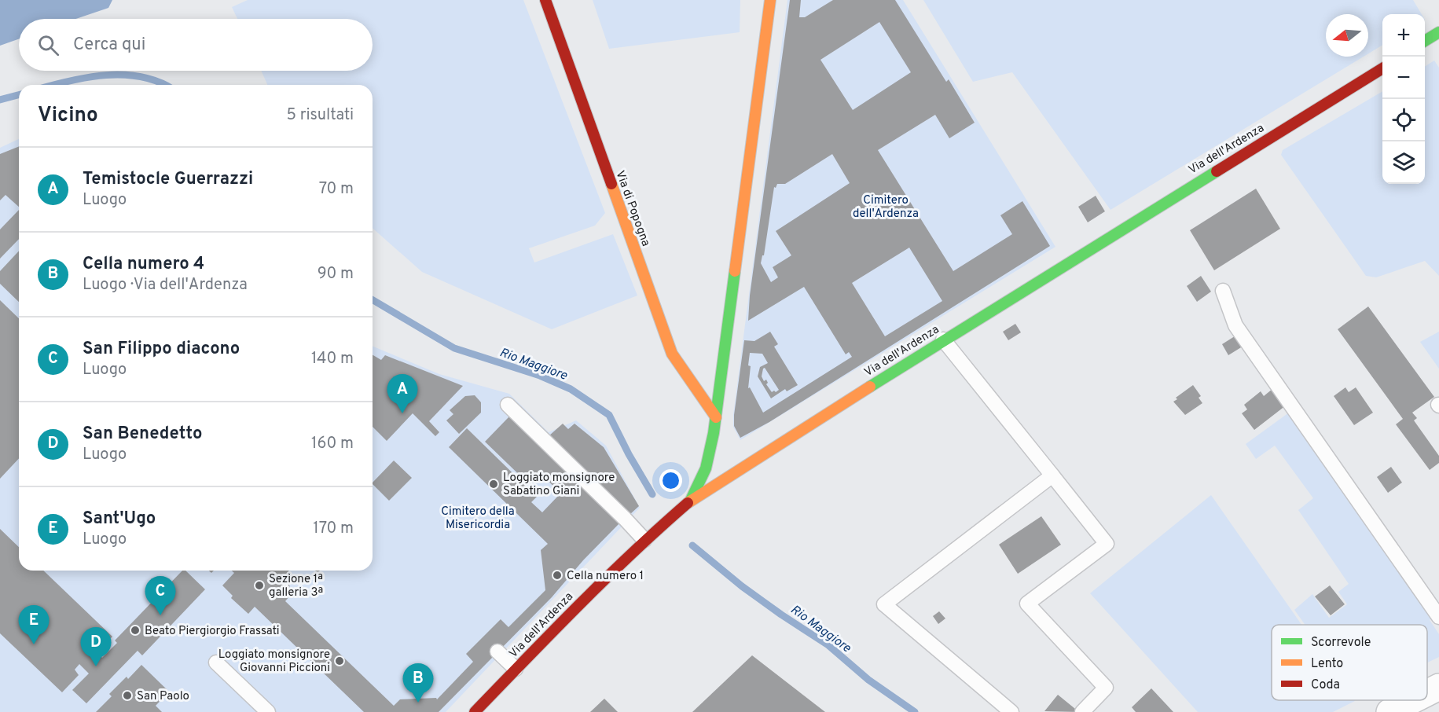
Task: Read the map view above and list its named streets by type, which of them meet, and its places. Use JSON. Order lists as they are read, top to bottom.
{
  "streets": {
    "main road": ["Via dell'Ardenza", "Via di Popogna"]
  },
  "water": ["Rio Maggiore"],
  "parks": ["Cimitero dell'Ardenza", "Cimitero della Misericordia"],
  "places": [
    "Loggiato monsignore Sabatino Giani",
    "Cella numero 1",
    "Sezione 1ª galleria 3ª",
    "Beato Piergiorgio Frassati",
    "Loggiato monsignore Giovanni Piccioni",
    "San Paolo"
  ],
  "legend": ["Scorrevole", "Lento", "Coda"],
  "north": "left",
  "page": {
    "map_buttons": ["+", "−"],
    "search": "Cerca qui",
    "heading": ["Vicino", "5 risultati"],
    "list": [
      {
        "mark": "A",
        "name": "Temistocle Guerrazzi",
        "note": "Luogo",
        "value": "70 m"
      },
      {
        "mark": "B",
        "name": "Cella numero 4",
        "note": "Luogo · Via dell'Ardenza",
        "value": "90 m"
      },
      {
        "mark": "C",
        "name": "San Filippo diacono",
        "note": "Luogo",
        "value": "140 m"
      },
      {
        "mark": "D",
        "name": "San Benedetto",
        "note": "Luogo",
        "value": "160 m"
      },
      {
        "mark": "E",
        "name": "Sant'Ugo",
        "note": "Luogo",
        "value": "170 m"
      }
    ],
    "pins": [
      "A",
      "C",
      "E",
      "D",
      "B"
    ]
  }
}
